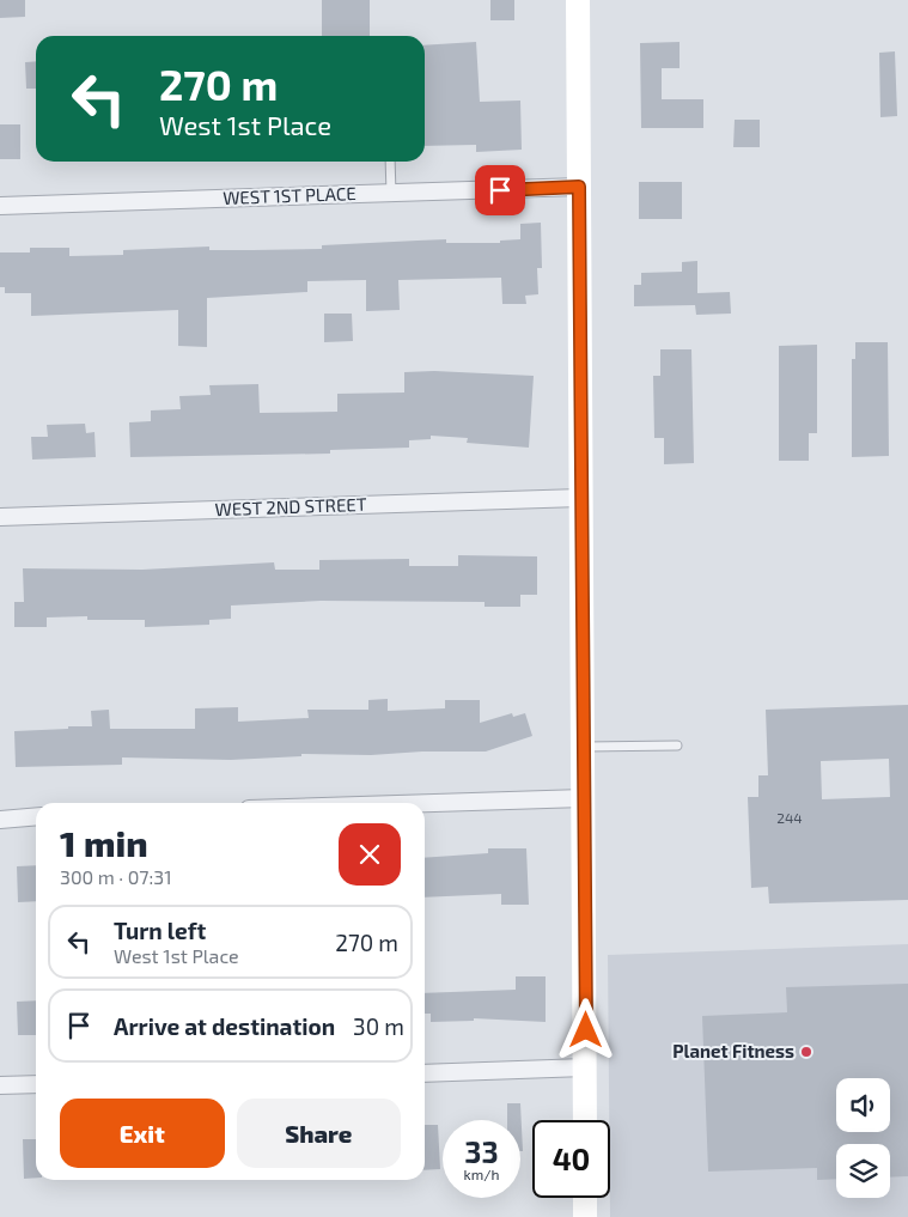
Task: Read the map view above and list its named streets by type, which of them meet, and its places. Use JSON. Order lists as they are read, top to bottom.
{
  "streets": {
    "street": ["WEST 1ST PLACE", "WEST 2ND STREET"]
  },
  "places": ["Planet Fitness"],
  "house_numbers": ["244"],
  "page": {
    "turn": ["270 m", "West 1st Place"],
    "heading": ["1 min", "300 m · 07:31"],
    "list": [
      {
        "name": "Turn left",
        "note": "West 1st Place",
        "value": "270 m"
      },
      {
        "name": "Arrive at destination",
        "value": "30 m"
      }
    ],
    "buttons": ["Exit", "Share"],
    "speed": "33 km/h",
    "limit": "40"
  }
}
